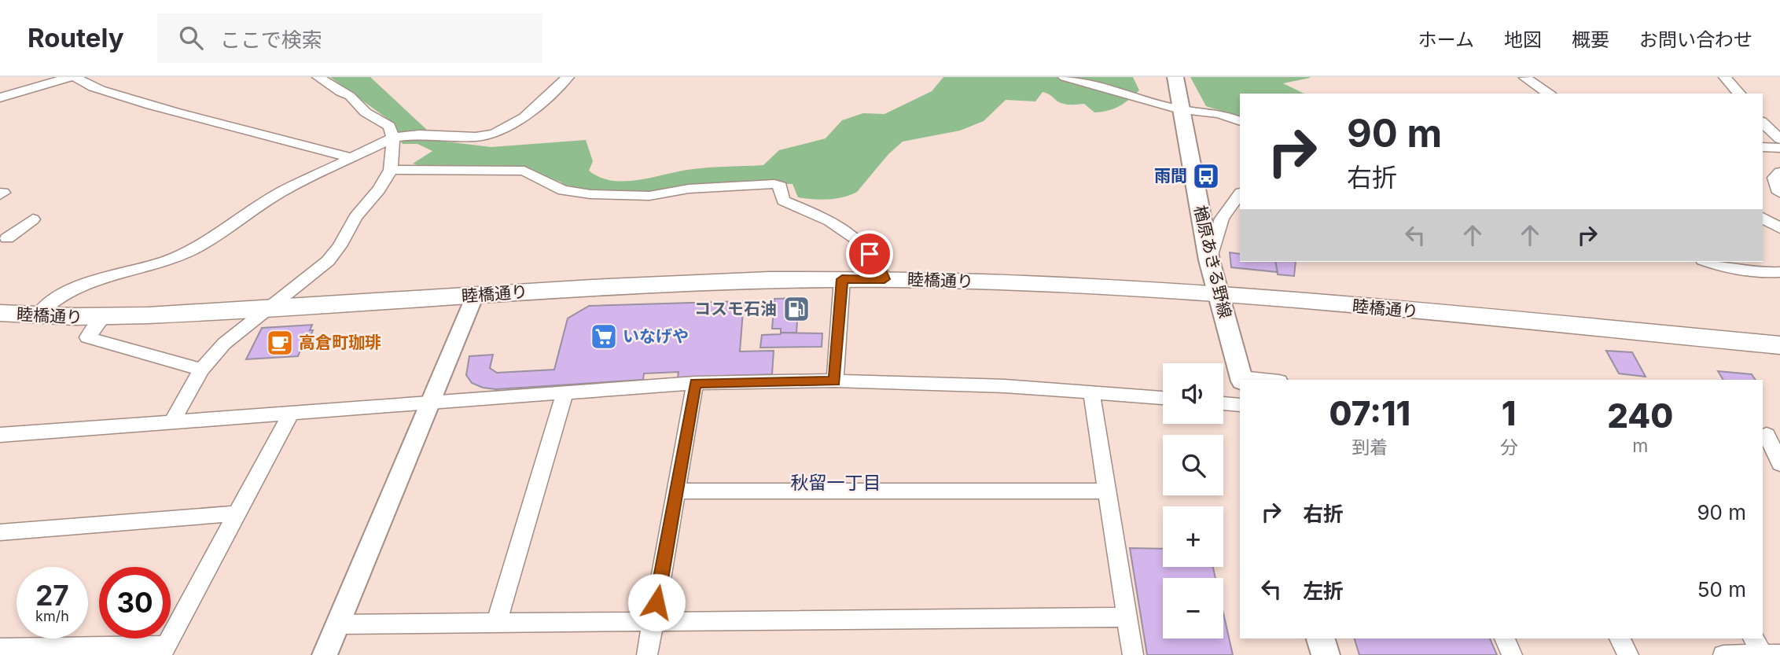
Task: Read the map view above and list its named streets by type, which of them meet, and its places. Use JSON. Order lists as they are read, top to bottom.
{
  "streets": {
    "main road": ["楢原あきる野線", "睦橋通り"]
  },
  "crossings": [
    ["楢原あきる野線", "睦橋通り"]
  ],
  "districts": ["秋留一丁目"],
  "places": {
    "bus stop": ["雨間"],
    "fuel station": ["コスモ石油"],
    "supermarket": ["いなげや"],
    "cafe": ["高倉町珈琲"]
  },
  "page": {
    "header": "Routely",
    "search": "ここで検索",
    "nav": [
      "ホーム",
      "地図",
      "概要",
      "お問い合わせ"
    ],
    "turn": ["90 m", "右折"],
    "map_buttons": ["+", "−"],
    "eta": [
      "07:11",
      "到着",
      "1",
      "分",
      "240",
      "m"
    ],
    "list": [
      {
        "name": "右折",
        "value": "90 m"
      },
      {
        "name": "左折",
        "value": "50 m"
      }
    ],
    "speed": "27 km/h",
    "limit": "30"
  }
}
